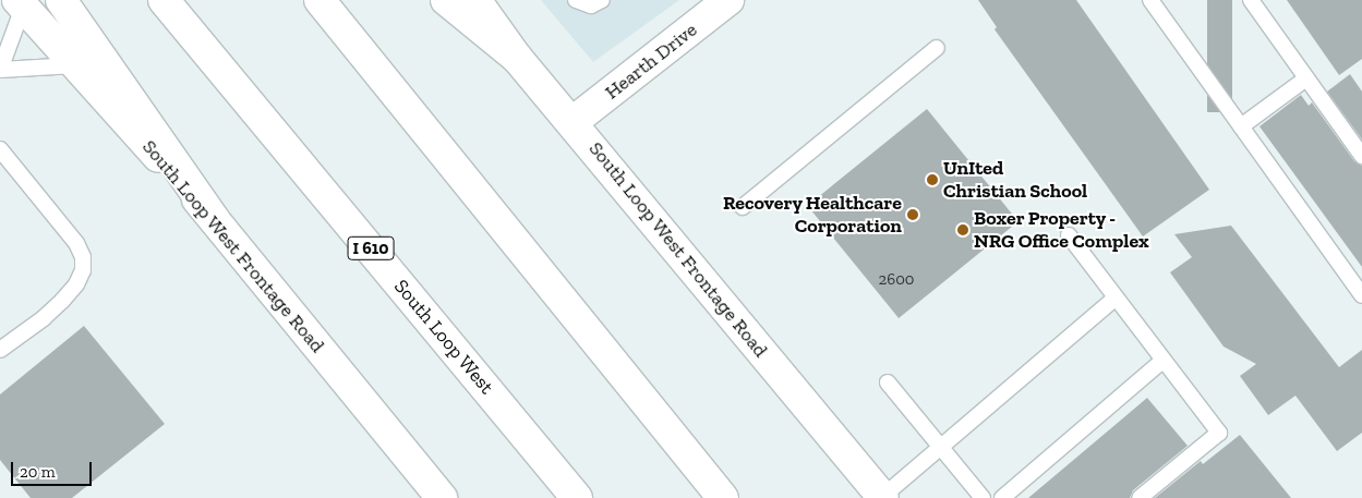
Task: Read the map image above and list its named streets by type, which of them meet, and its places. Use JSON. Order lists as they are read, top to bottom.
{
  "streets": {
    "main road": [
      "Hearth Drive",
      "South Loop West Frontage Road",
      "I 610",
      "South Loop West"
    ]
  },
  "crossings": [
    ["Hearth Drive", "South Loop West Frontage Road"]
  ],
  "places": ["UnIted Christian School", "Recovery Healthcare Corporation", "Boxer Property - NRG Office Complex"],
  "house_numbers": ["2600"],
  "scale_bar": "20 m"
}
